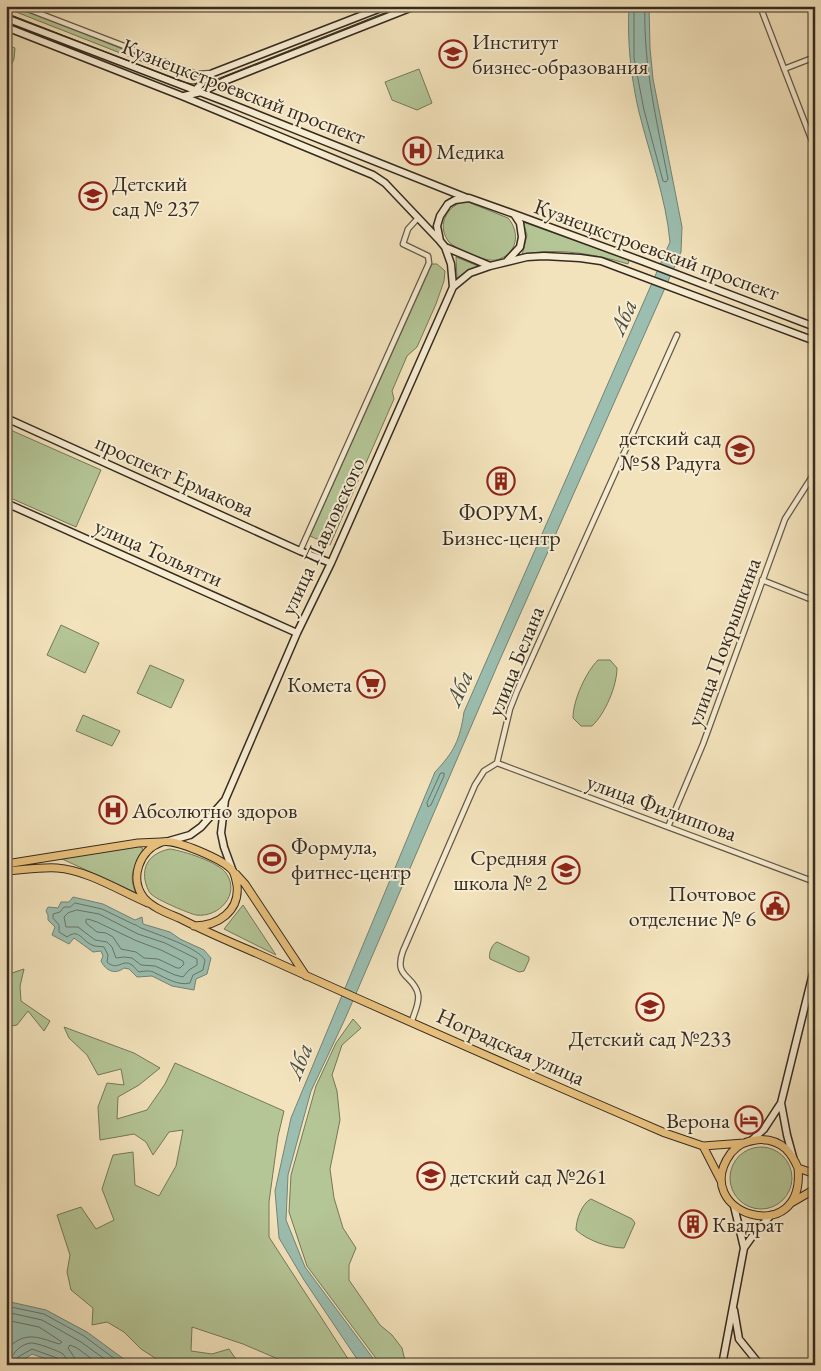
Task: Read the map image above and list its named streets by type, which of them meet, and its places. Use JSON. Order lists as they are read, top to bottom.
{
  "streets": {
    "main road": [
      "Кузнецкстроевский проспект",
      "проспект Ермакова",
      "улица Павловского",
      "улица Тольятти",
      "Ноградская улица"
    ],
    "street": ["улица Покрышкина", "улица Белана", "улица Филиппова"]
  },
  "crossings": [
    ["Кузнецкстроевский проспект", "улица Павловского"],
    ["проспект Ермакова", "улица Павловского"],
    ["улица Павловского", "улица Тольятти"],
    ["улица Павловского", "Ноградская улица"],
    ["улица Покрышкина", "улица Филиппова"],
    ["улица Белана", "улица Филиппова"]
  ],
  "water": ["Аба"],
  "places": {
    "school or university": [
      "Институт бизнес-образования",
      "Детский сад № 237",
      "детский сад №58 Радуга",
      "Средняя школа № 2",
      "Детский сад №233",
      "детский сад №261"
    ],
    "hospital": ["Медика", "Абсолютно здоров"],
    "building": ["ФОРУМ, Бизнес-центр", "Квадрат"],
    "supermarket": ["Комета"],
    "sports": ["Формула, фитнес-центр"],
    "public building": ["Почтовое отделение № 6"],
    "hotel": ["Верона"]
  }
}
